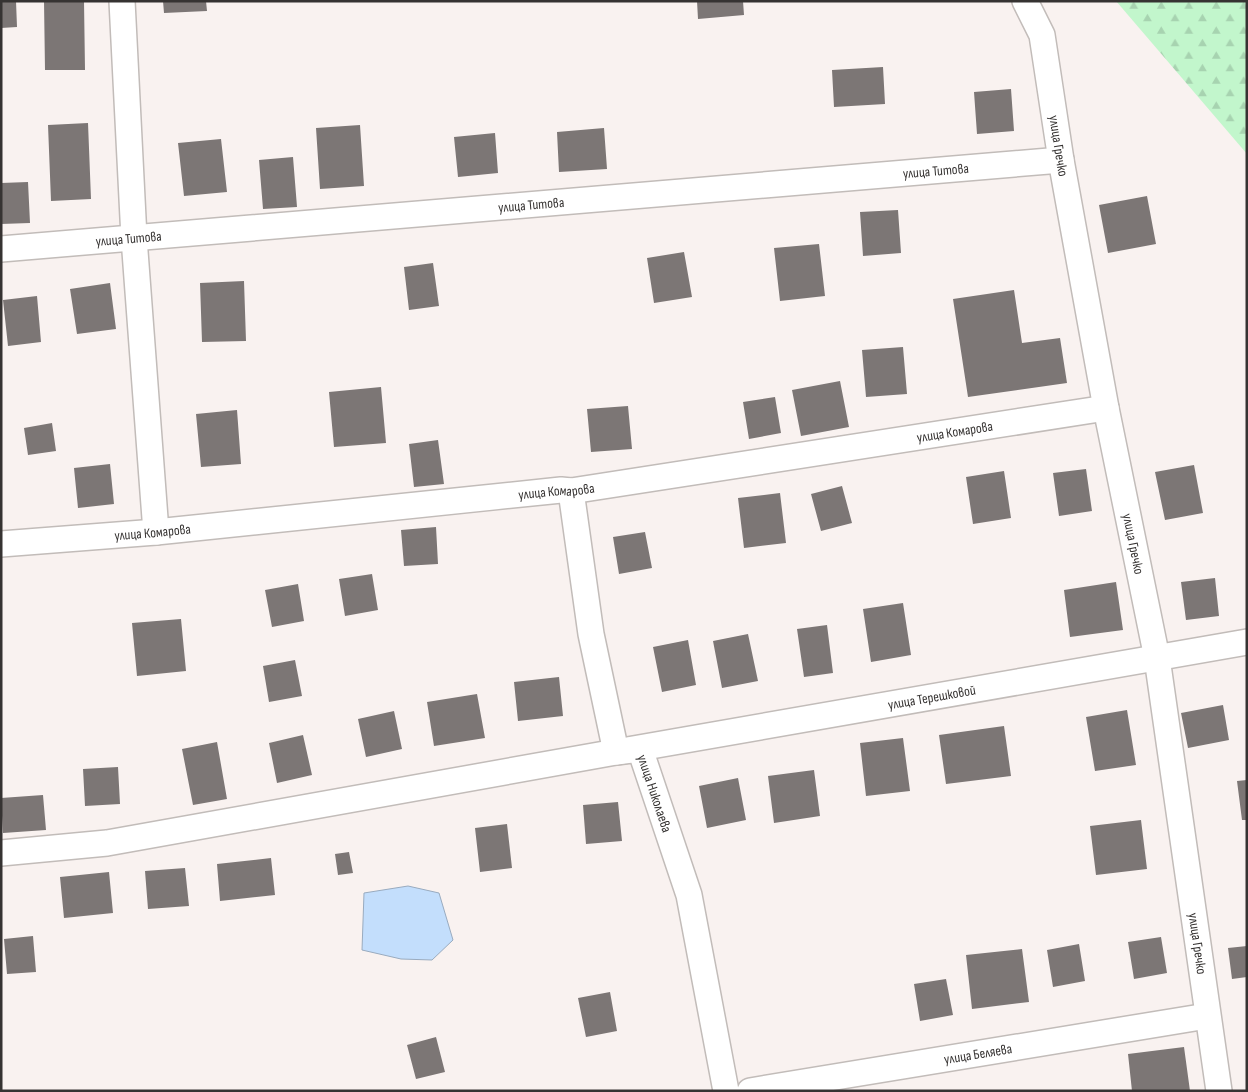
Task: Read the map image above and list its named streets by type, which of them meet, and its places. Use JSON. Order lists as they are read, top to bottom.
{
  "streets": {
    "street": [
      "улица Гречко",
      "улица Титова",
      "улица Комарова",
      "улица Терешковой",
      "улица Николаева",
      "улица Беляева"
    ]
  },
  "crossings": [
    ["улица Гречко", "улица Титова"],
    ["улица Гречко", "улица Комарова"],
    ["улица Гречко", "улица Терешковой"],
    ["улица Гречко", "улица Беляева"],
    ["улица Комарова", "улица Николаева"],
    ["улица Терешковой", "улица Николаева"]
  ]
}
